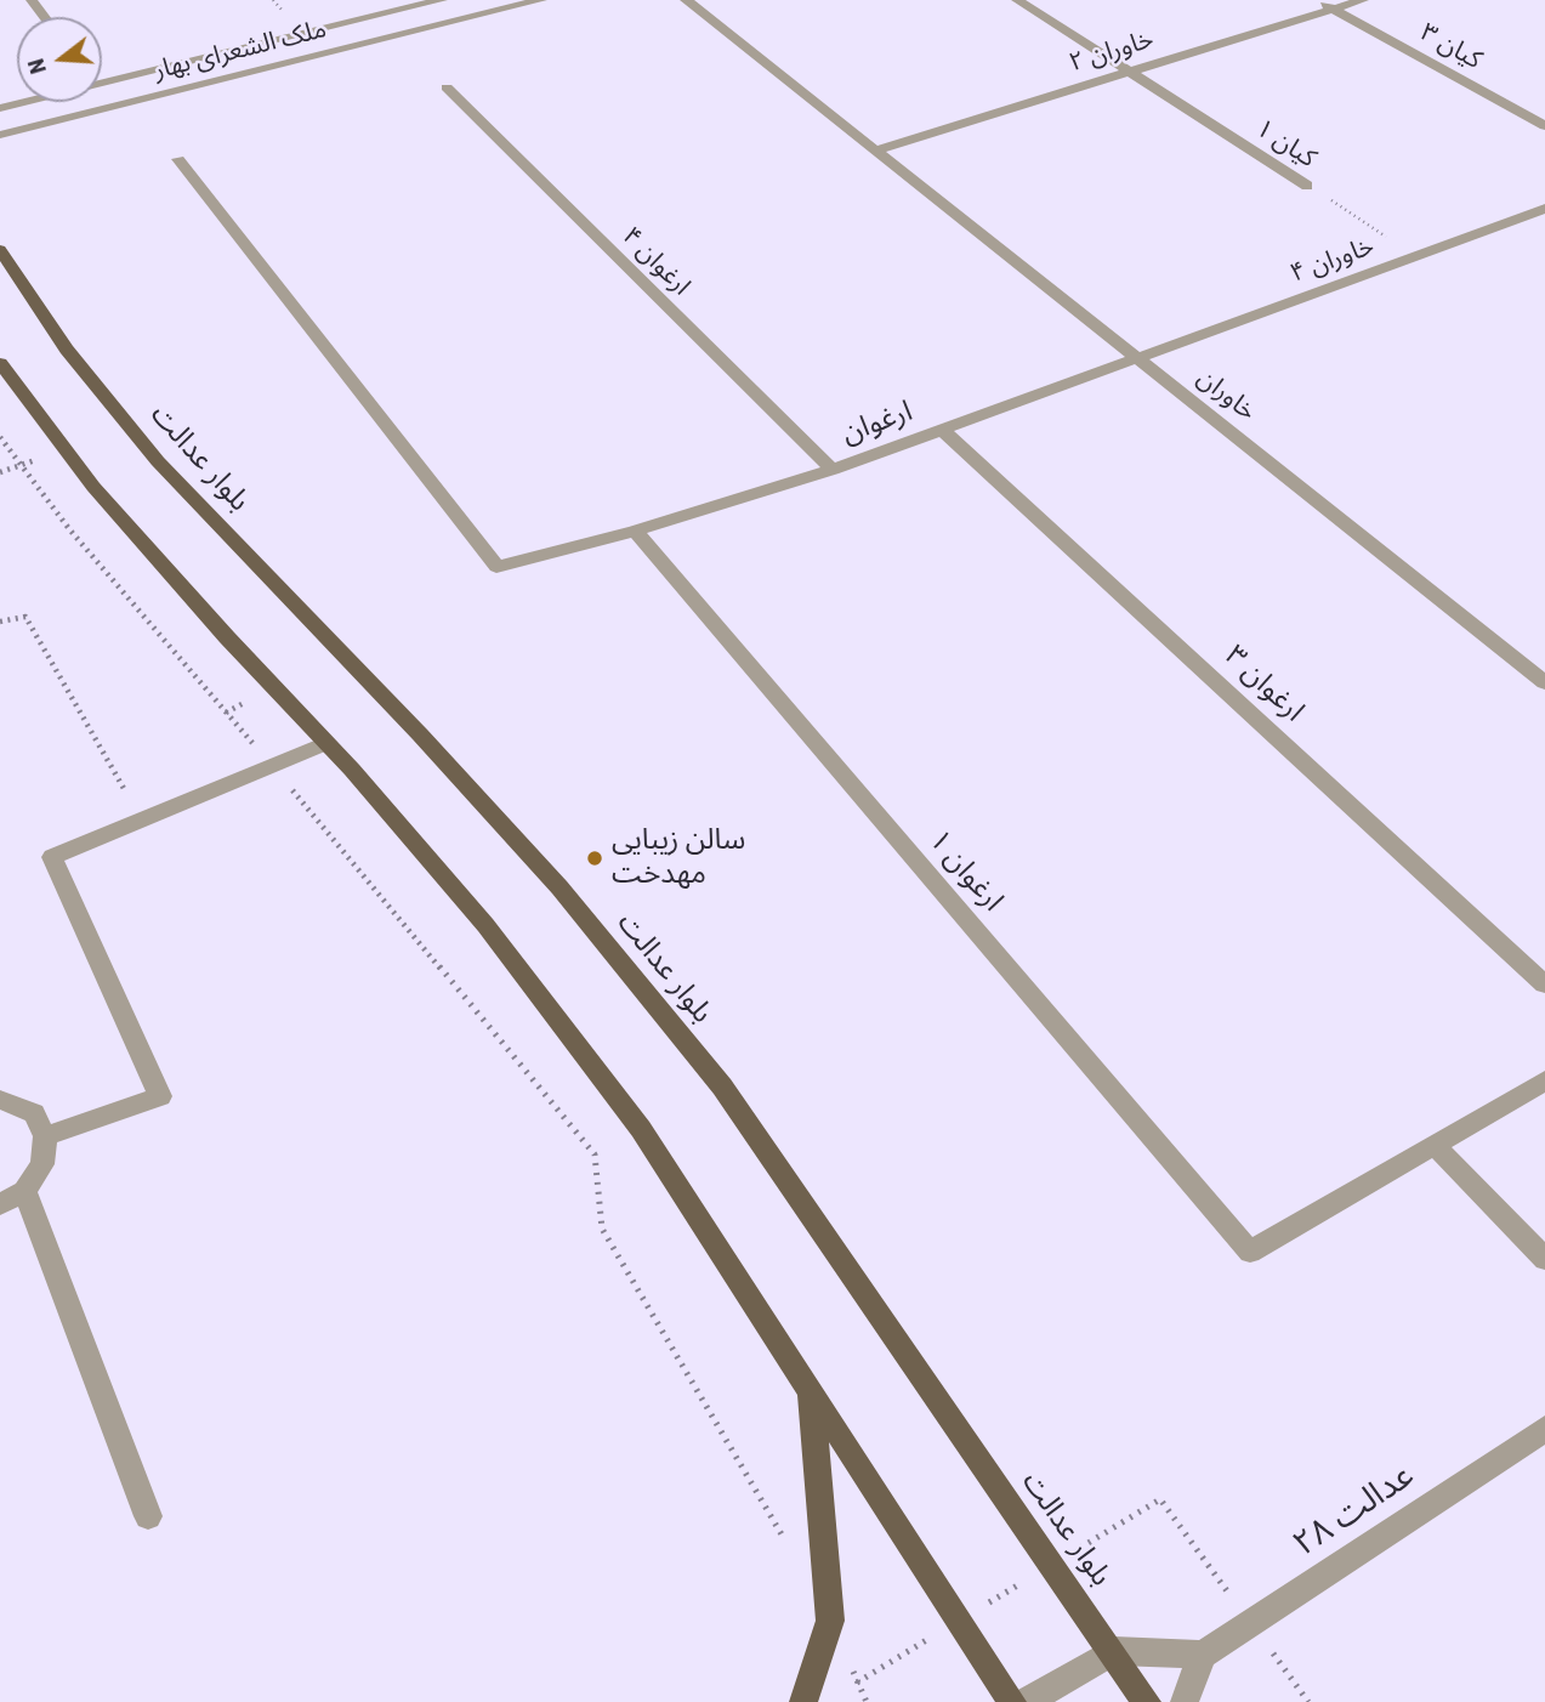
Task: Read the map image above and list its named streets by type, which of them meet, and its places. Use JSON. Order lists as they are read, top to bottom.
{
  "streets": {
    "main road": ["بلوار عدالت"],
    "street": [
      "کیان ۳",
      "ملک الشعرای بهار",
      "خاوران ۲",
      "کیان ۱",
      "خاوران ۴",
      "ارغوان ۴",
      "خاوران",
      "ارغوان",
      "ارغوان ۳",
      "ارغوان ۱",
      "عدالت ۲۸"
    ]
  },
  "crossings": [
    ["کیان ۳", "خاوران ۲"],
    ["خاوران ۲", "کیان ۱"],
    ["خاوران ۲", "خاوران"],
    ["کیان ۱", "خاوران ۴"],
    ["خاوران ۴", "خاوران"],
    ["خاوران ۴", "ارغوان"],
    ["ارغوان ۴", "ارغوان"],
    ["خاوران", "ارغوان"],
    ["ارغوان", "ارغوان ۳"],
    ["ارغوان", "ارغوان ۱"]
  ],
  "places": ["سالن زیبایی مهدخت"],
  "north": "left"
}
